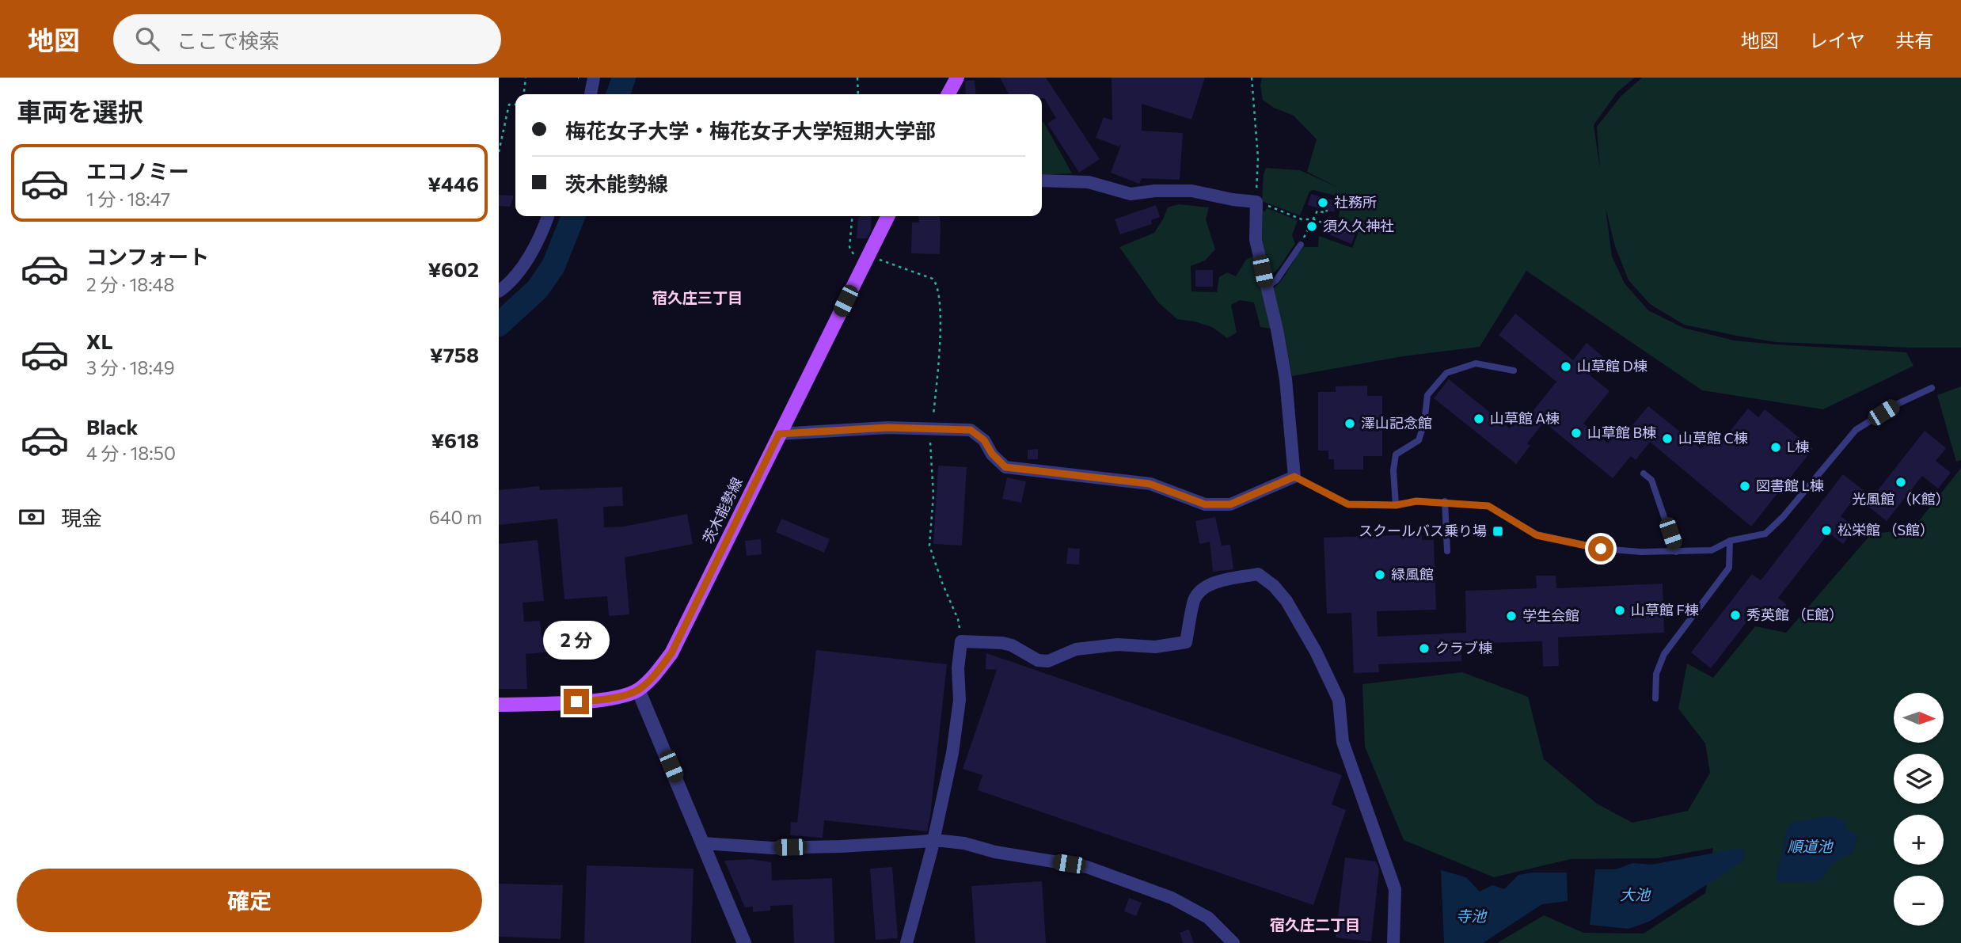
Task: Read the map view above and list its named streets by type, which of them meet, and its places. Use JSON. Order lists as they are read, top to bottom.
{
  "streets": {
    "main road": ["茨木能勢線"]
  },
  "districts": ["宿久庄三丁目", "宿久庄二丁目"],
  "water": ["順道池", "大池", "寺池"],
  "places": {
    "other": [
      "社務所",
      "須久久神社",
      "山草館 D棟",
      "山草館 A棟",
      "澤山記念館",
      "山草館 B棟",
      "山草館 C棟",
      "L棟",
      "光風館 （K館）",
      "図書館 L棟",
      "松栄館 （S館）",
      "緑風館",
      "山草館 F棟",
      "秀英館 （E館）",
      "学生会館",
      "クラブ棟"
    ],
    "transit": ["スクールバス乗り場"]
  },
  "north": "right",
  "page": {
    "header": "地図",
    "search": "ここで検索",
    "nav": ["地図", "レイヤ", "共有"],
    "heading": "車両を選択",
    "banner": ["梅花女子大学・梅花女子大学短期大学部", "茨木能勢線"],
    "list": [
      {
        "name": "エコノミー",
        "note": "1 分 · 18:47",
        "value": "¥446"
      },
      {
        "name": "コンフォート",
        "note": "2 分 · 18:48",
        "value": "¥602"
      },
      {
        "name": "XL",
        "note": "3 分 · 18:49",
        "value": "¥758"
      },
      {
        "name": "Black",
        "note": "4 分 · 18:50",
        "value": "¥618"
      }
    ],
    "pay": ["現金", "640 m"],
    "bubble": "2 分",
    "map_buttons": ["+", "−"],
    "buttons": "確定"
  }
}
